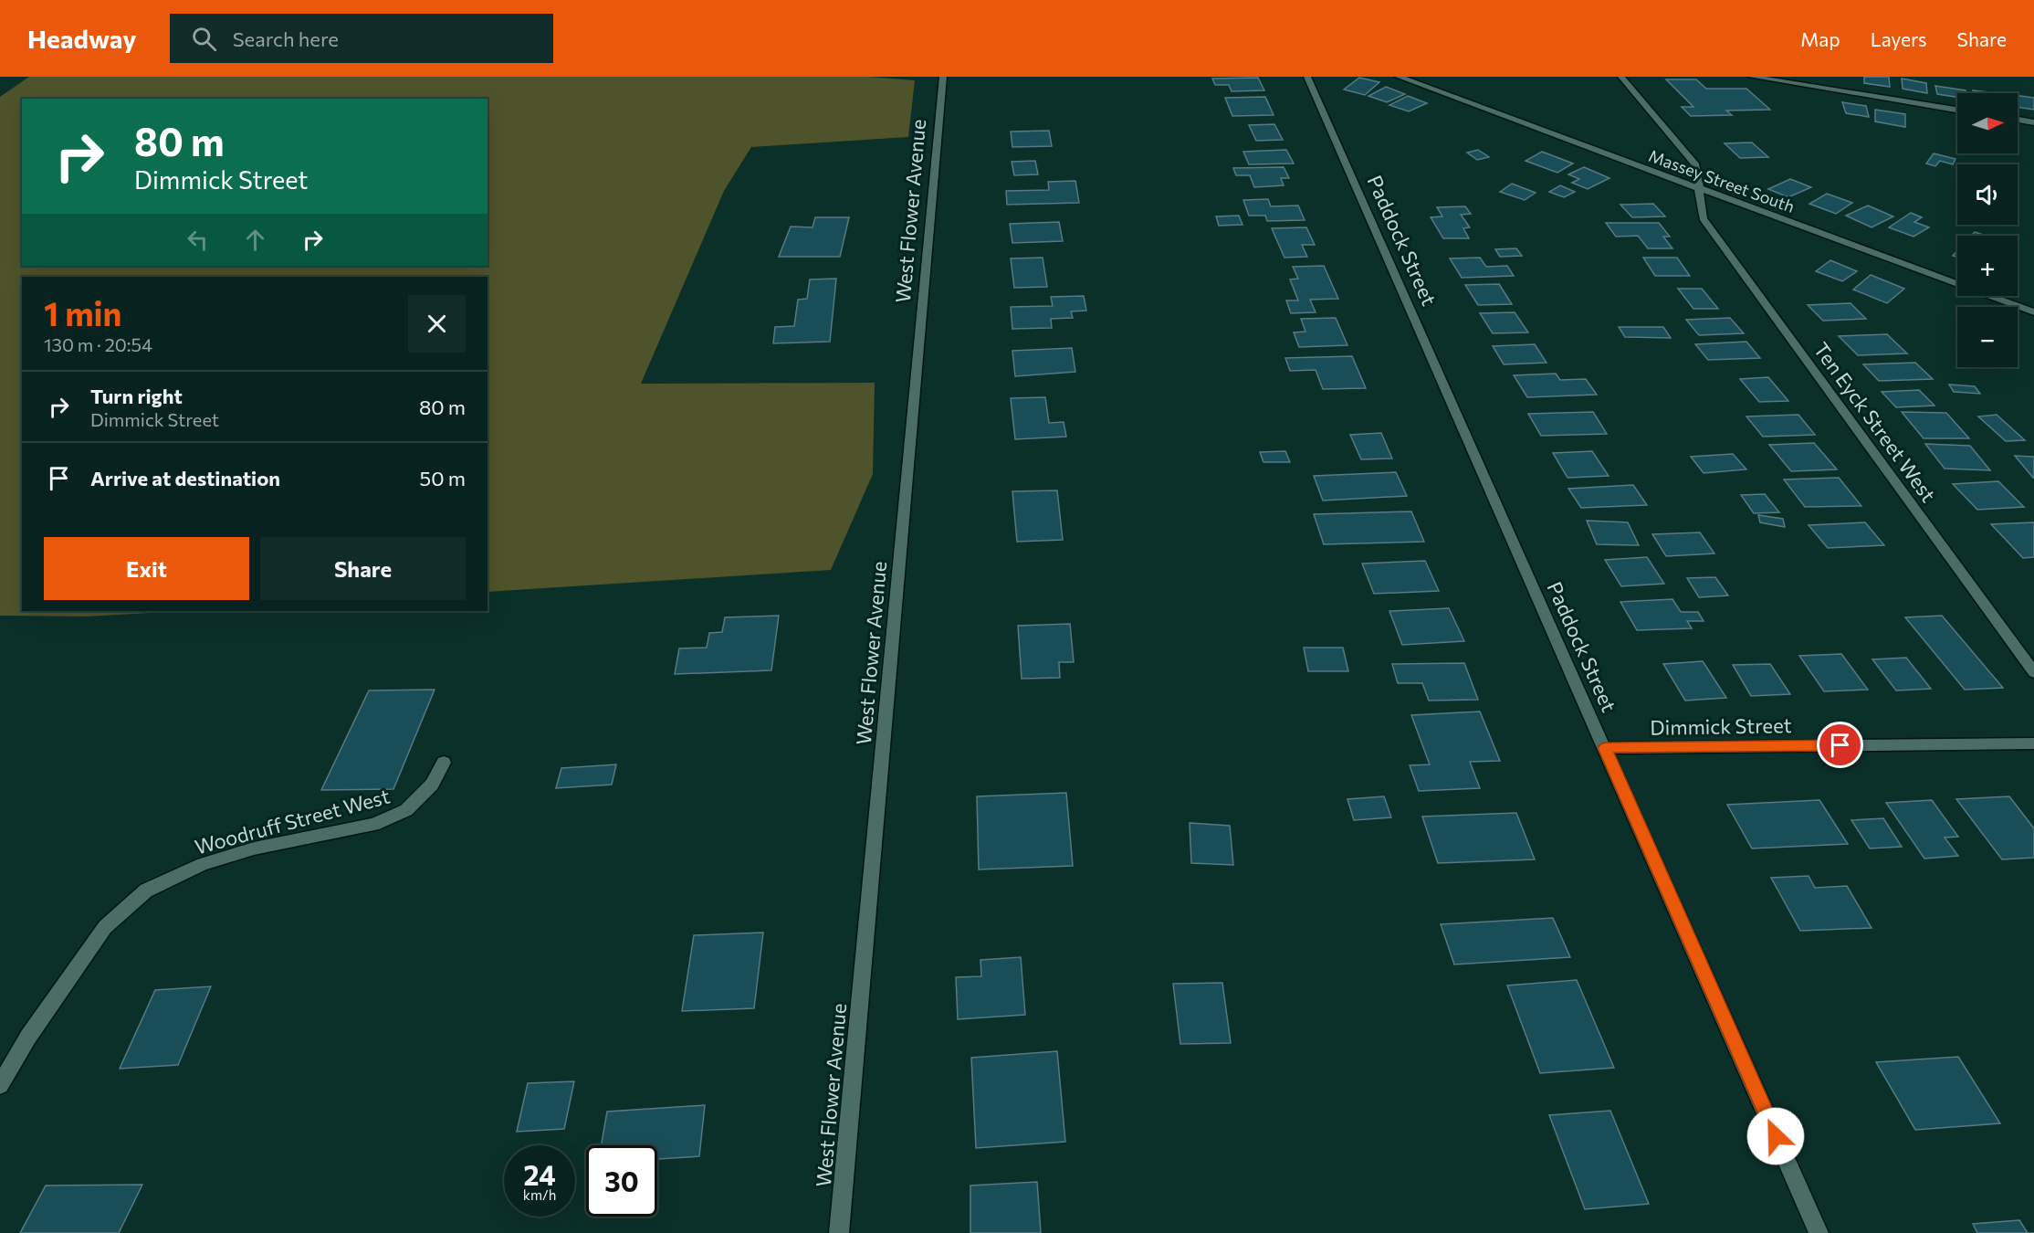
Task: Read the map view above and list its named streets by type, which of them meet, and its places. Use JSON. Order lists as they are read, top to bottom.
{
  "streets": {
    "street": [
      "Massey Street South",
      "West Flower Avenue",
      "Paddock Street",
      "Ten Eyck Street West",
      "Dimmick Street",
      "Woodruff Street West"
    ]
  },
  "crossings": [
    ["Massey Street South", "Ten Eyck Street West"],
    ["Paddock Street", "Dimmick Street"]
  ],
  "north": "right",
  "page": {
    "header": "Headway",
    "search": "Search here",
    "nav": ["Map", "Layers", "Share"],
    "map_buttons": ["+", "−"],
    "turn": ["80 m", "Dimmick Street"],
    "heading": ["1 min", "130 m · 20:54"],
    "list": [
      {
        "name": "Turn right",
        "note": "Dimmick Street",
        "value": "80 m"
      },
      {
        "name": "Arrive at destination",
        "value": "50 m"
      }
    ],
    "buttons": ["Exit", "Share"],
    "speed": "24 km/h",
    "limit": "30"
  }
}
